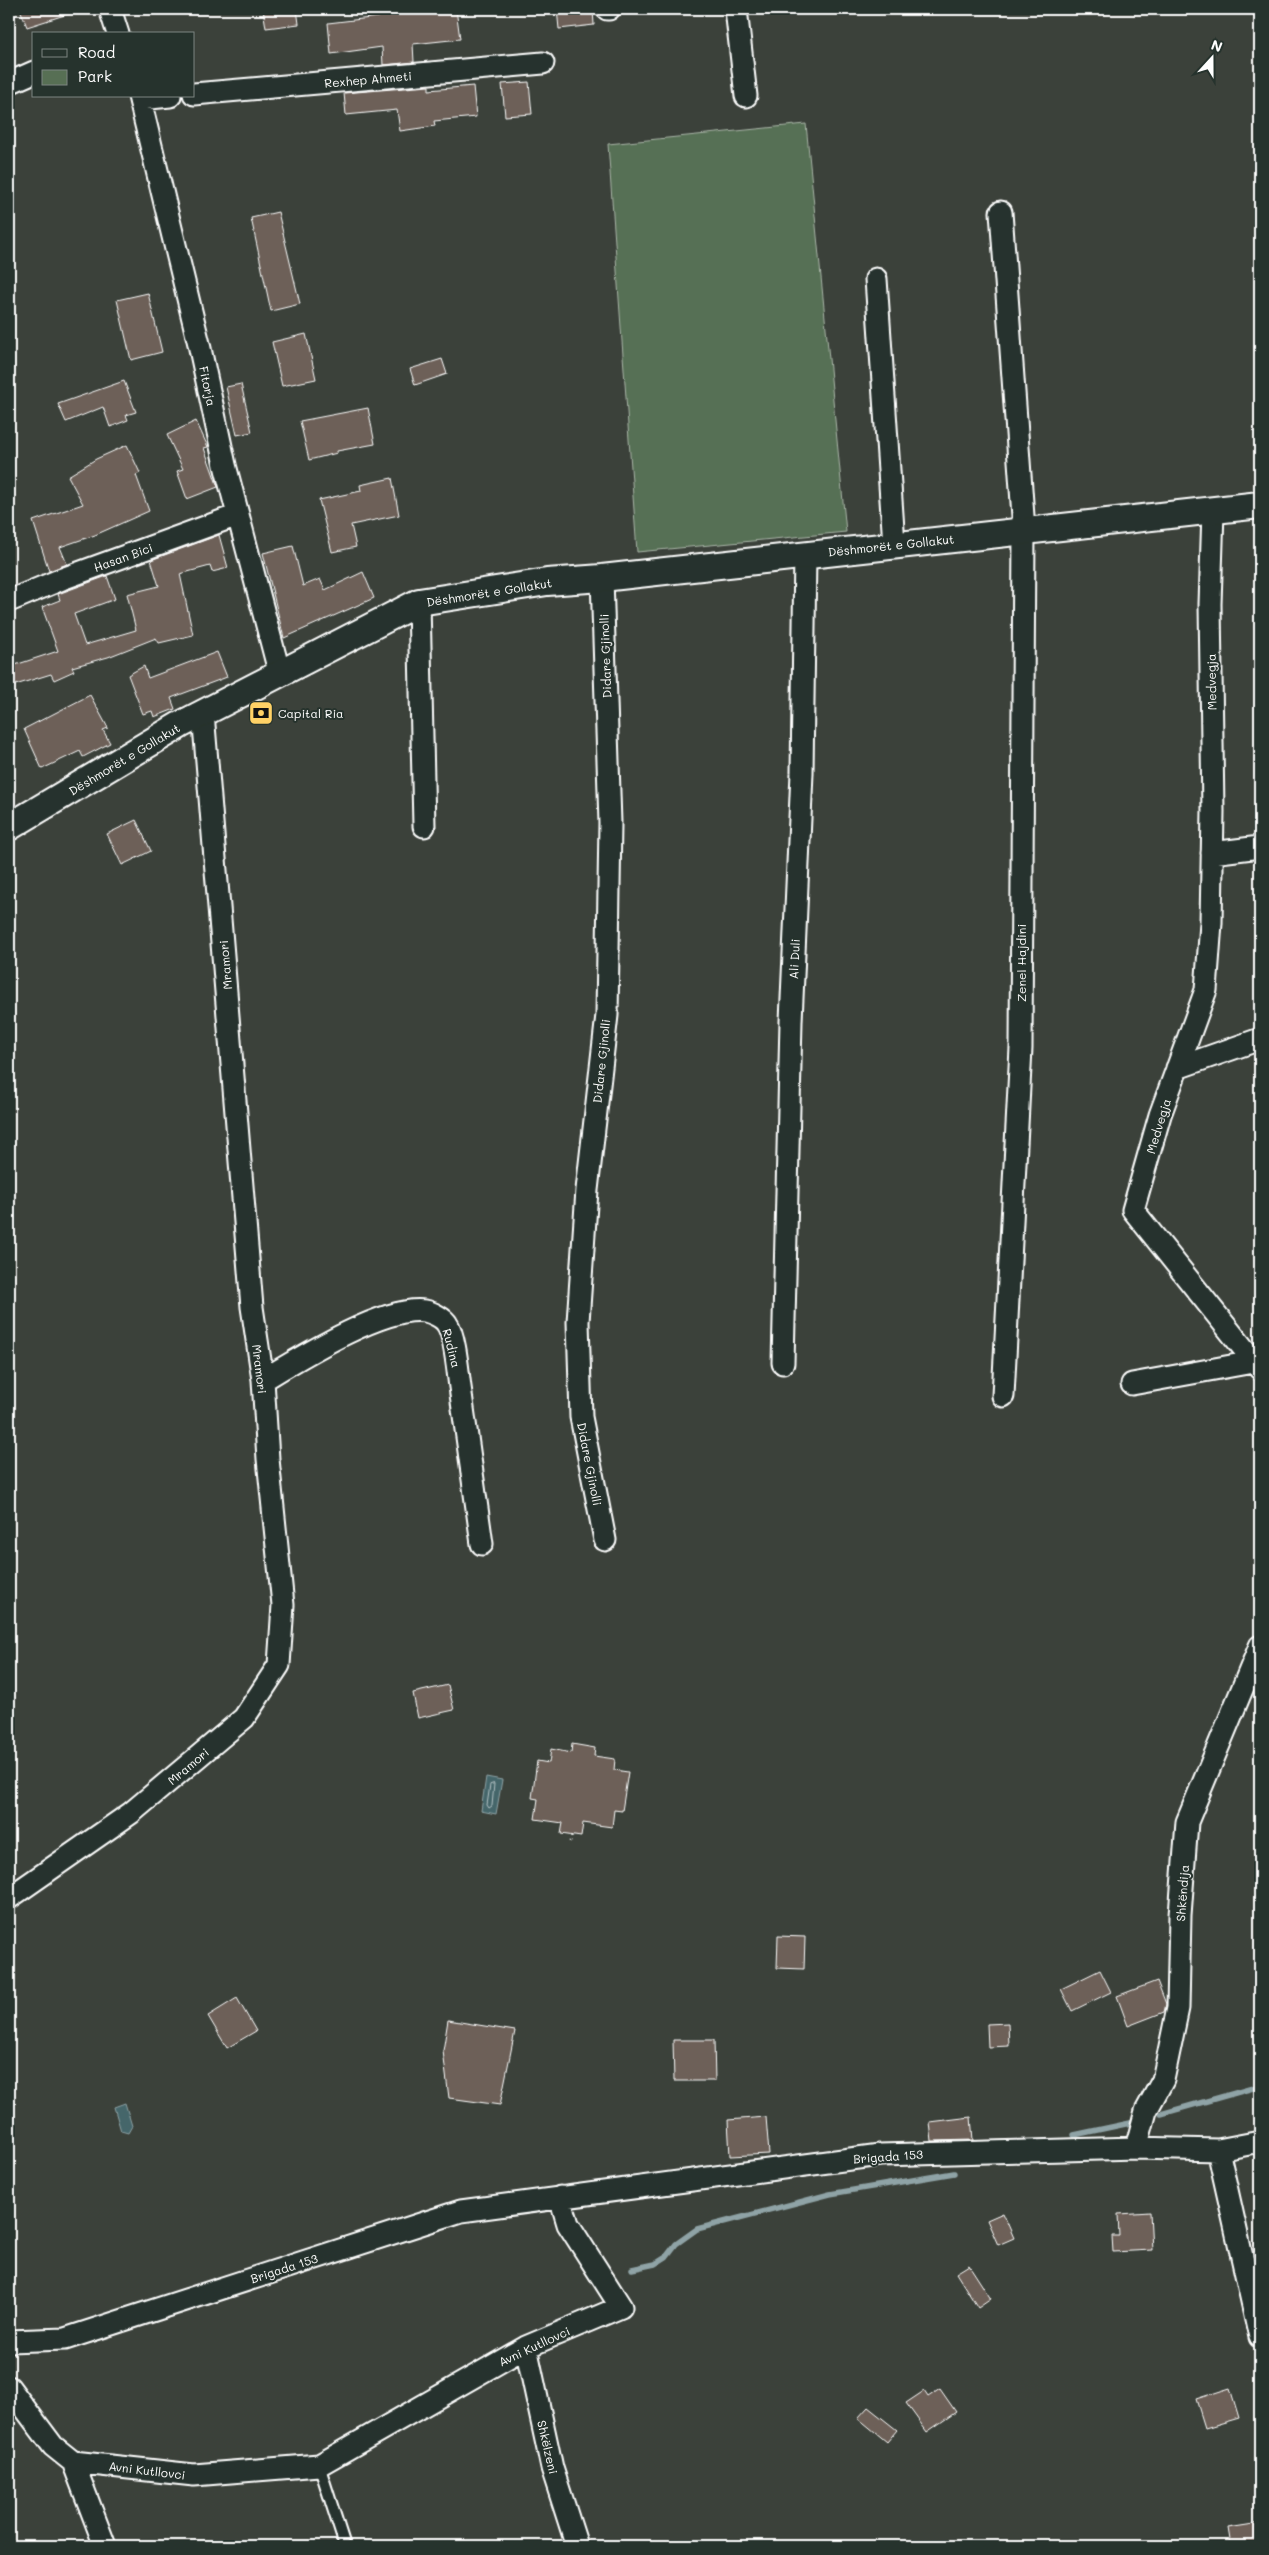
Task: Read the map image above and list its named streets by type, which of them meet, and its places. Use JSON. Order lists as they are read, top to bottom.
{
  "streets": {
    "street": [
      "Rexhep Ahmeti",
      "Fitorja",
      "Dëshmorët e Gollakut",
      "Hasan Bici",
      "Didare Gjinolli",
      "Medvegja",
      "Ali Duli",
      "Zenel Hajdini",
      "Mramori",
      "Rudina",
      "Shkëndija",
      "Brigada 153",
      "Avni Kutllovci",
      "Shkëlzeni"
    ]
  },
  "crossings": [
    ["Fitorja", "Dëshmorët e Gollakut"],
    ["Fitorja", "Hasan Bici"],
    ["Dëshmorët e Gollakut", "Didare Gjinolli"],
    ["Dëshmorët e Gollakut", "Medvegja"],
    ["Dëshmorët e Gollakut", "Ali Duli"],
    ["Dëshmorët e Gollakut", "Zenel Hajdini"],
    ["Dëshmorët e Gollakut", "Mramori"],
    ["Mramori", "Rudina"],
    ["Shkëndija", "Brigada 153"],
    ["Brigada 153", "Avni Kutllovci"],
    ["Avni Kutllovci", "Shkëlzeni"]
  ],
  "places": {
    "bank": ["Capital Ria"]
  },
  "legend": ["Road", "Park"],
  "north": "top"
}
